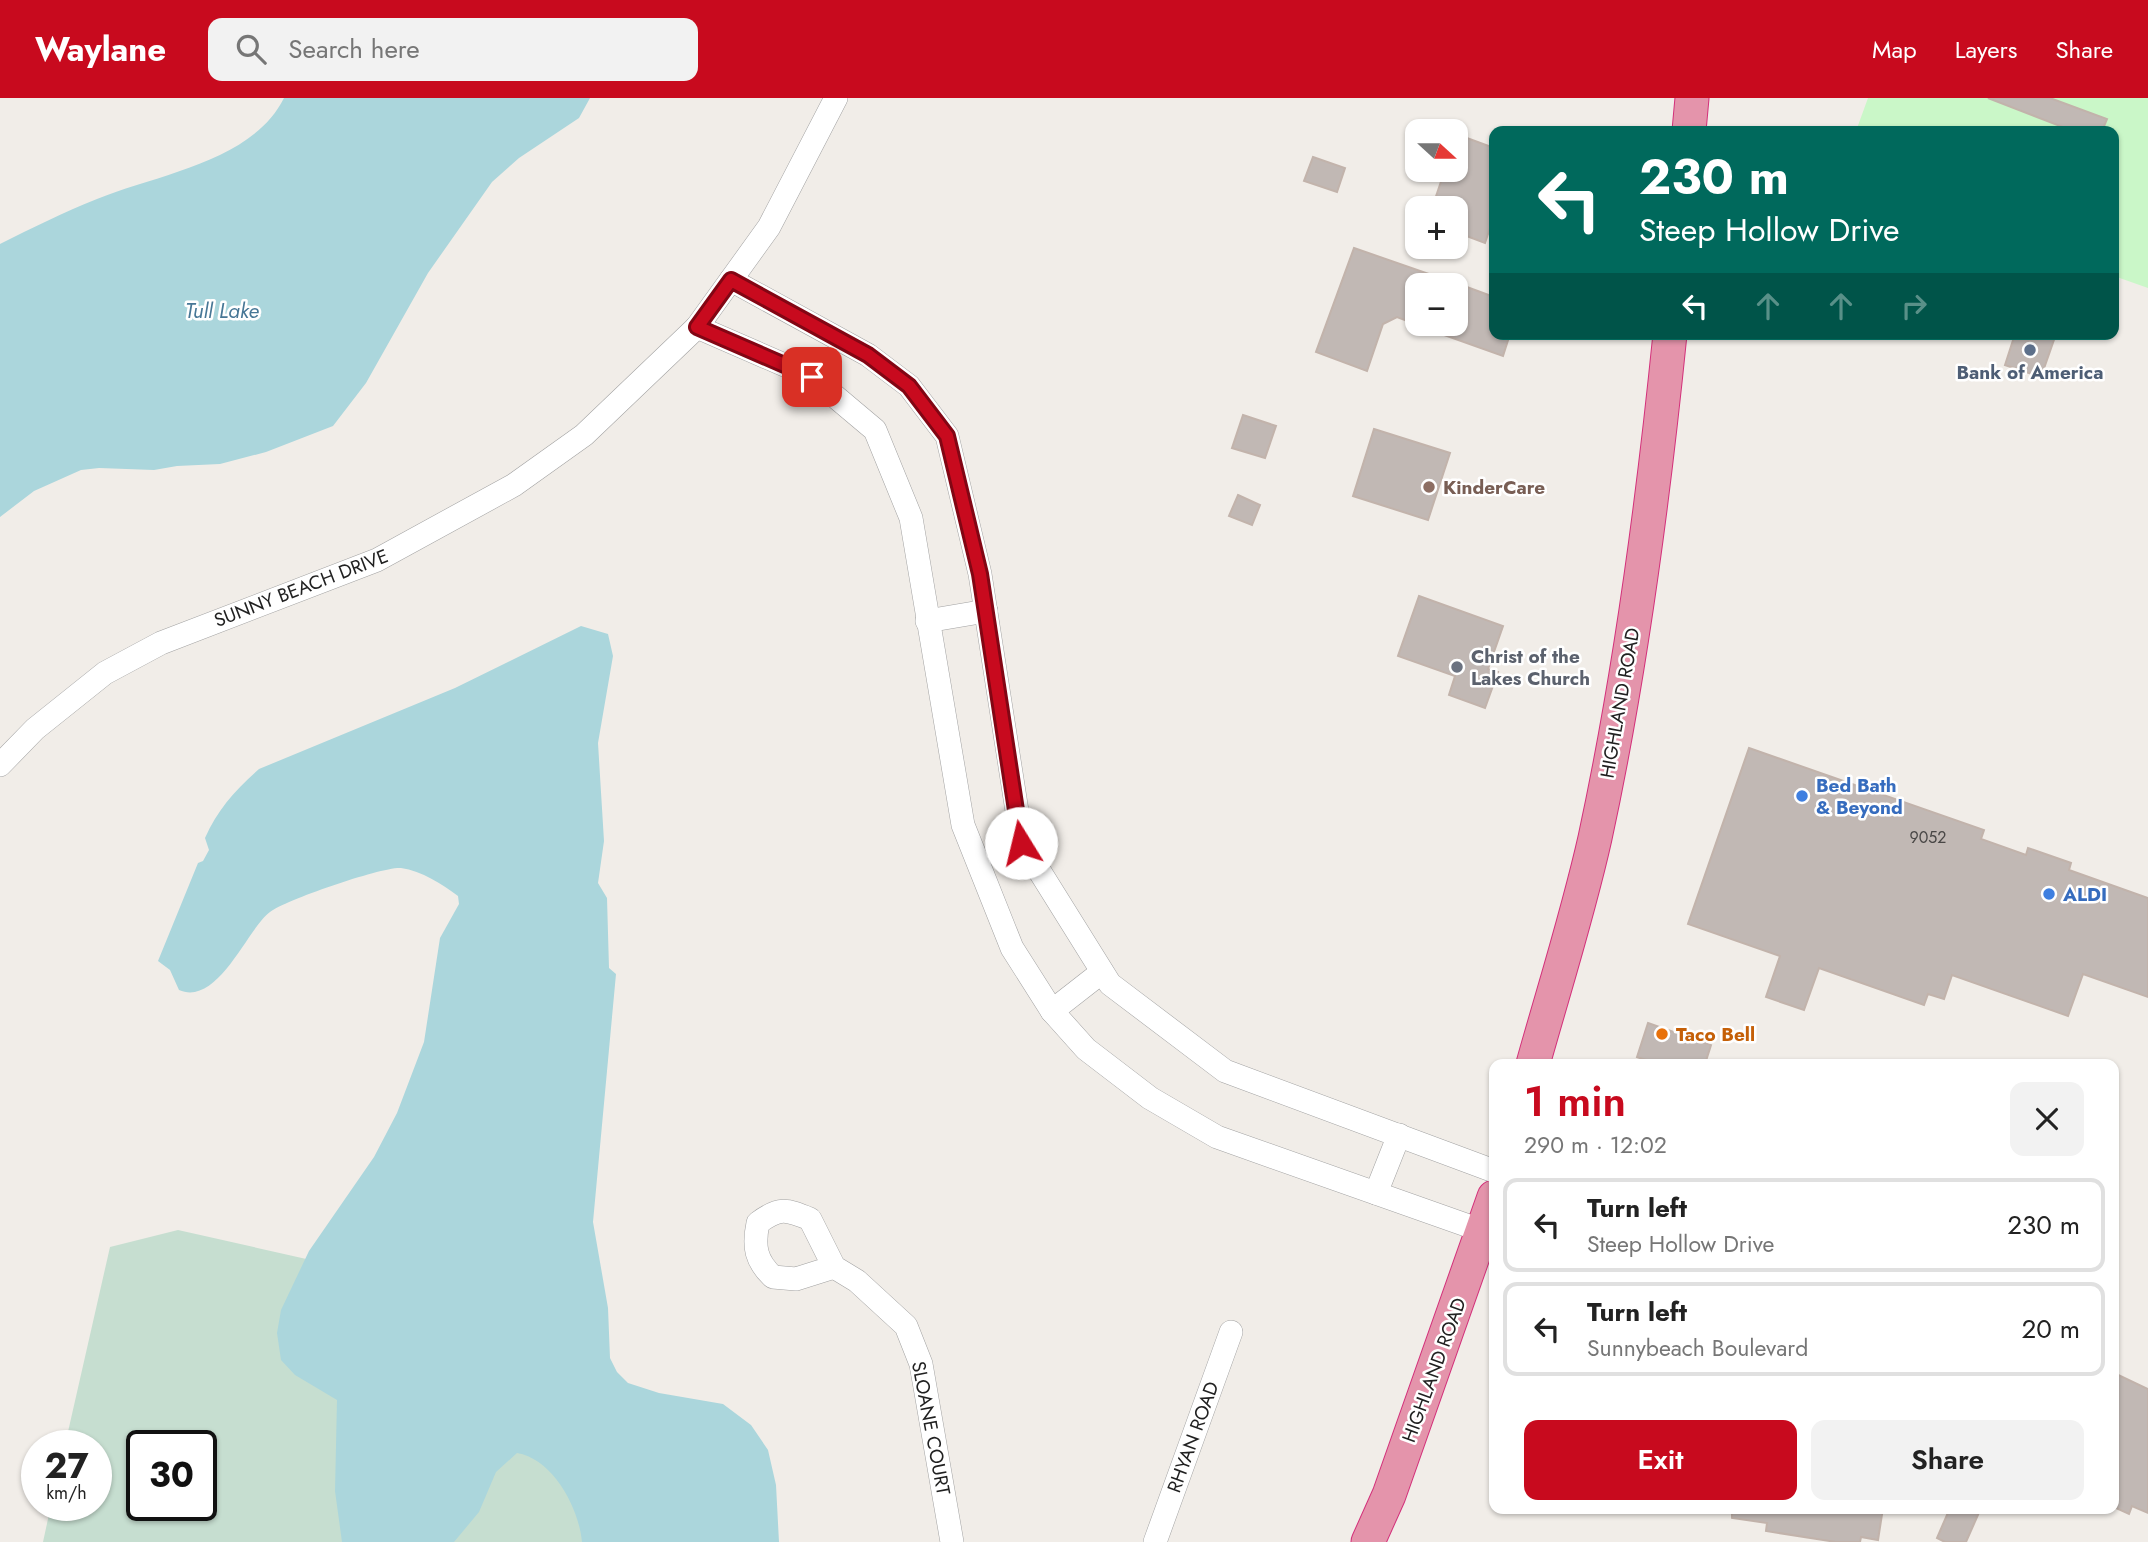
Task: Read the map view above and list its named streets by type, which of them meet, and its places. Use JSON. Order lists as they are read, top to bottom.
{
  "streets": {
    "highway": ["HIGHLAND ROAD"],
    "street": ["SUNNY BEACH DRIVE", "SLOANE COURT", "RHYAN ROAD"]
  },
  "water": ["Tull Lake"],
  "places": [
    "Bank of America",
    "KinderCare",
    "Christ of the Lakes Church",
    "Bed Bath & Beyond",
    "ALDI",
    "Taco Bell"
  ],
  "house_numbers": ["9052"],
  "north": "right",
  "page": {
    "header": "Waylane",
    "search": "Search here",
    "nav": ["Map", "Layers", "Share"],
    "map_buttons": ["+", "−"],
    "turn": ["230 m", "Steep Hollow Drive"],
    "heading": ["1 min", "290 m · 12:02"],
    "list": [
      {
        "name": "Turn left",
        "note": "Steep Hollow Drive",
        "value": "230 m"
      },
      {
        "name": "Turn left",
        "note": "Sunnybeach Boulevard",
        "value": "20 m"
      }
    ],
    "buttons": ["Exit", "Share"],
    "speed": "27 km/h",
    "limit": "30"
  }
}
